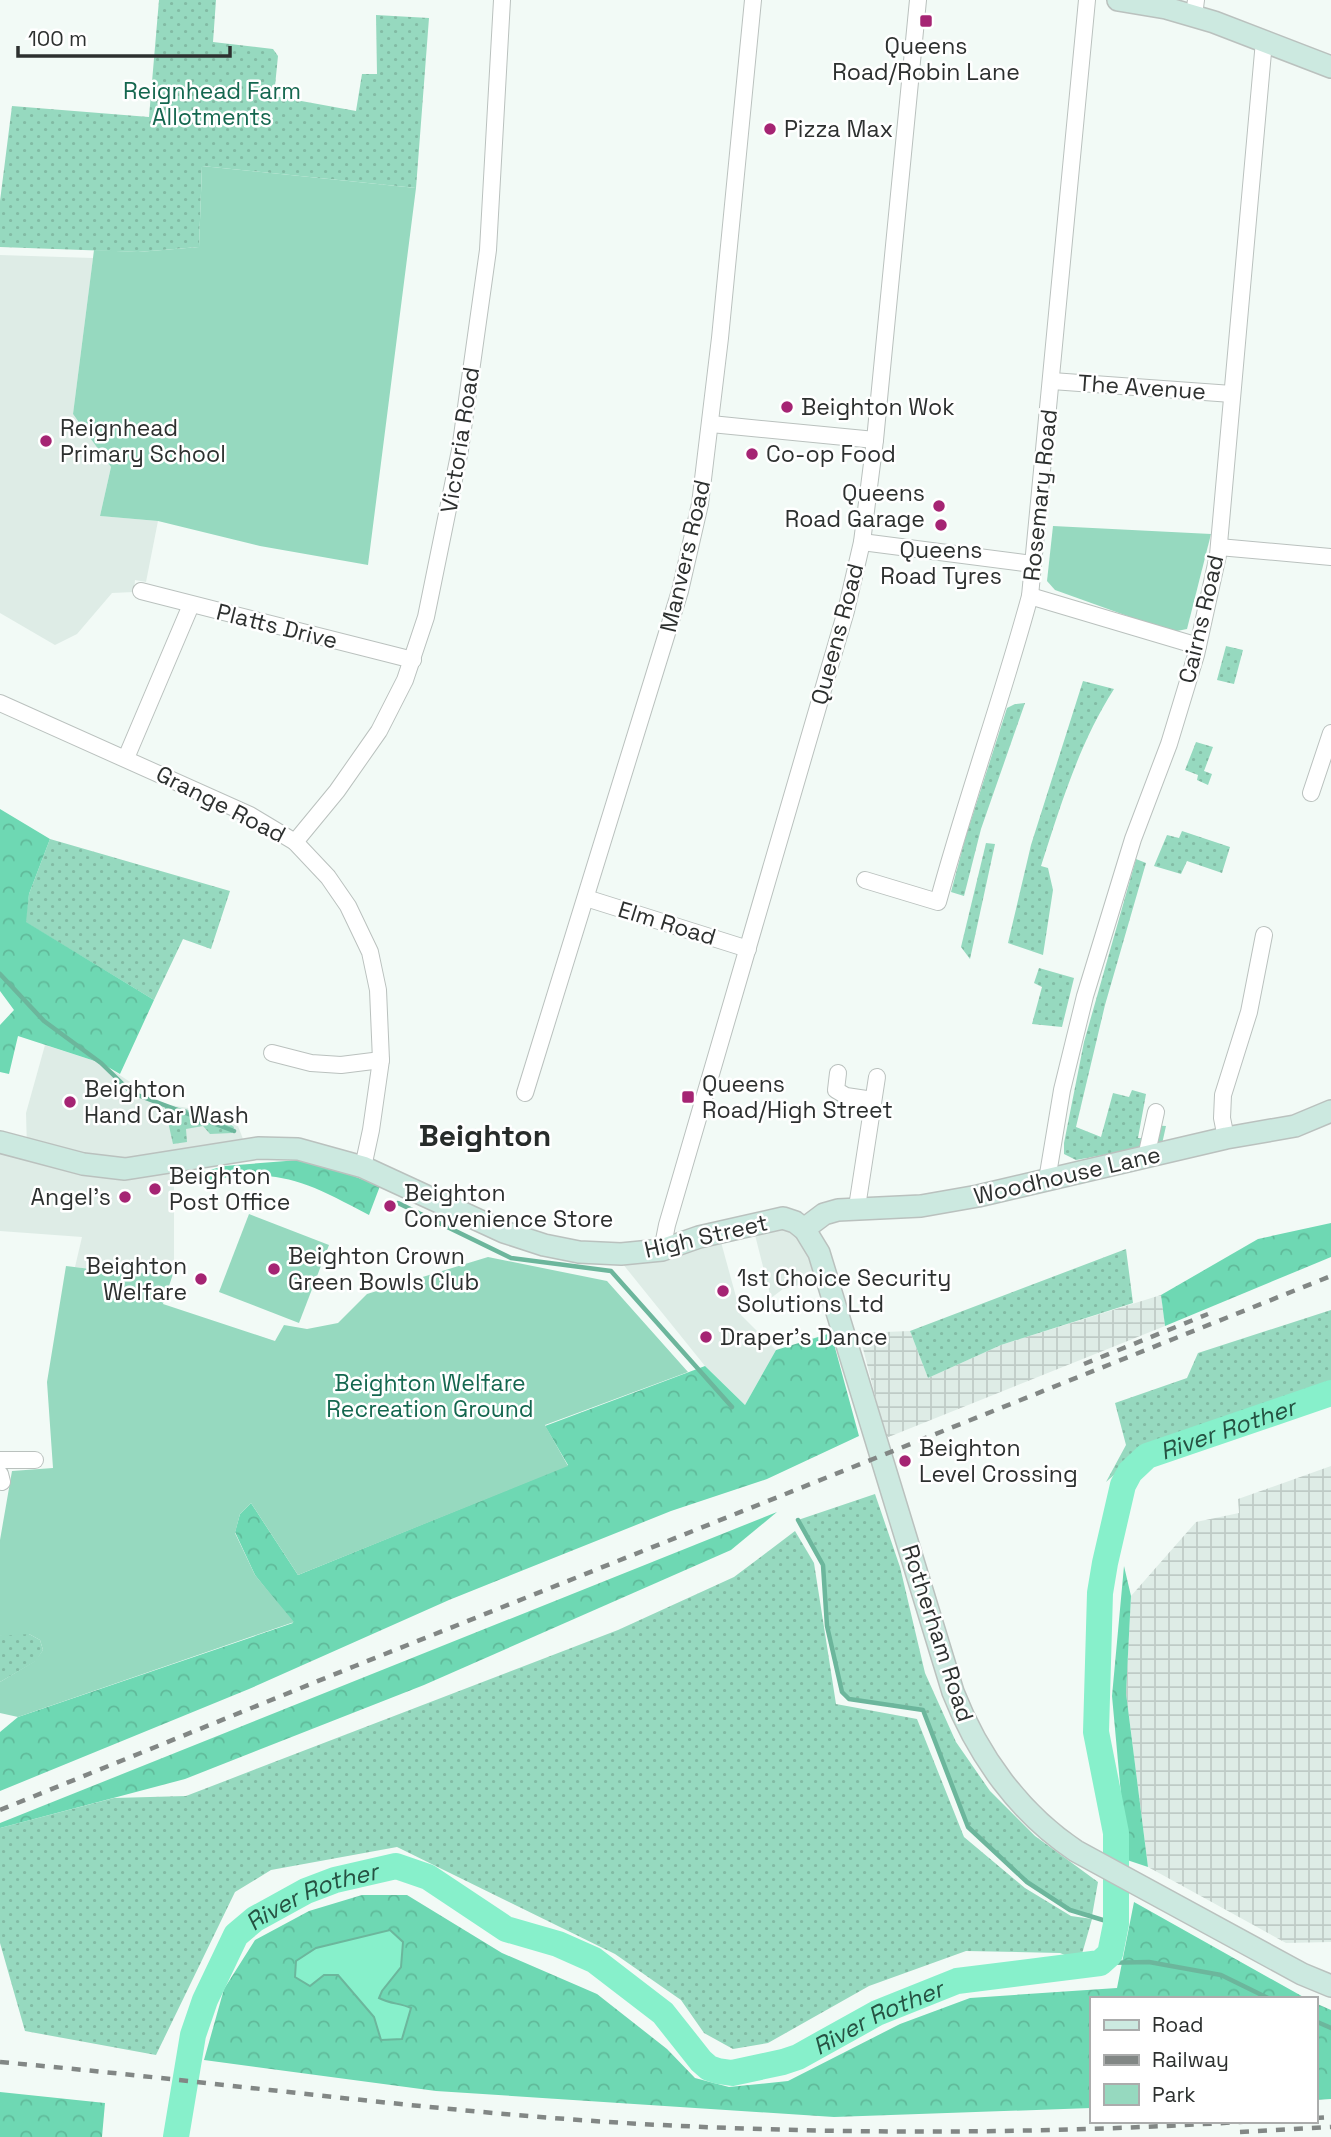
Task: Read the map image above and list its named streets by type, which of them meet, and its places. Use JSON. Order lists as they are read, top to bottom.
{
  "streets": {
    "street": [
      "The Avenue",
      "Victoria Road",
      "Rosemary Road",
      "Manvers Road",
      "Cairns Road",
      "Platts Drive",
      "Queens Road",
      "Grange Road",
      "Elm Road",
      "Woodhouse Lane",
      "High Street",
      "Rotherham Road"
    ]
  },
  "crossings": [
    ["The Avenue", "Rosemary Road"],
    ["The Avenue", "Cairns Road"],
    ["Victoria Road", "Platts Drive"],
    ["Victoria Road", "Grange Road"],
    ["Manvers Road", "Elm Road"],
    ["Cairns Road", "Woodhouse Lane"],
    ["Queens Road", "Elm Road"],
    ["Queens Road", "High Street"],
    ["Grange Road", "High Street"],
    ["Woodhouse Lane", "High Street"],
    ["Woodhouse Lane", "Rotherham Road"],
    ["High Street", "Rotherham Road"]
  ],
  "districts": ["Beighton"],
  "water": ["River Rother"],
  "parks": ["Reignhead Farm Allotments", "Beighton Welfare Recreation Ground"],
  "places": {
    "transit": ["Queens Road/Robin Lane", "Queens Road/High Street"],
    "other": [
      "Pizza Max",
      "Beighton Wok",
      "Reignhead Primary School",
      "Co-op Food",
      "Queens Road Garage",
      "Queens Road Tyres",
      "Beighton Hand Car Wash",
      "Beighton Post Office",
      "Angel's",
      "Beighton Convenience Store",
      "Beighton Crown Green Bowls Club",
      "Beighton Welfare",
      "1st Choice Security Solutions Ltd",
      "Draper's Dance",
      "Beighton Level Crossing"
    ]
  },
  "legend": ["Road", "Railway", "Park"],
  "scale_bar": "100 m"
}
